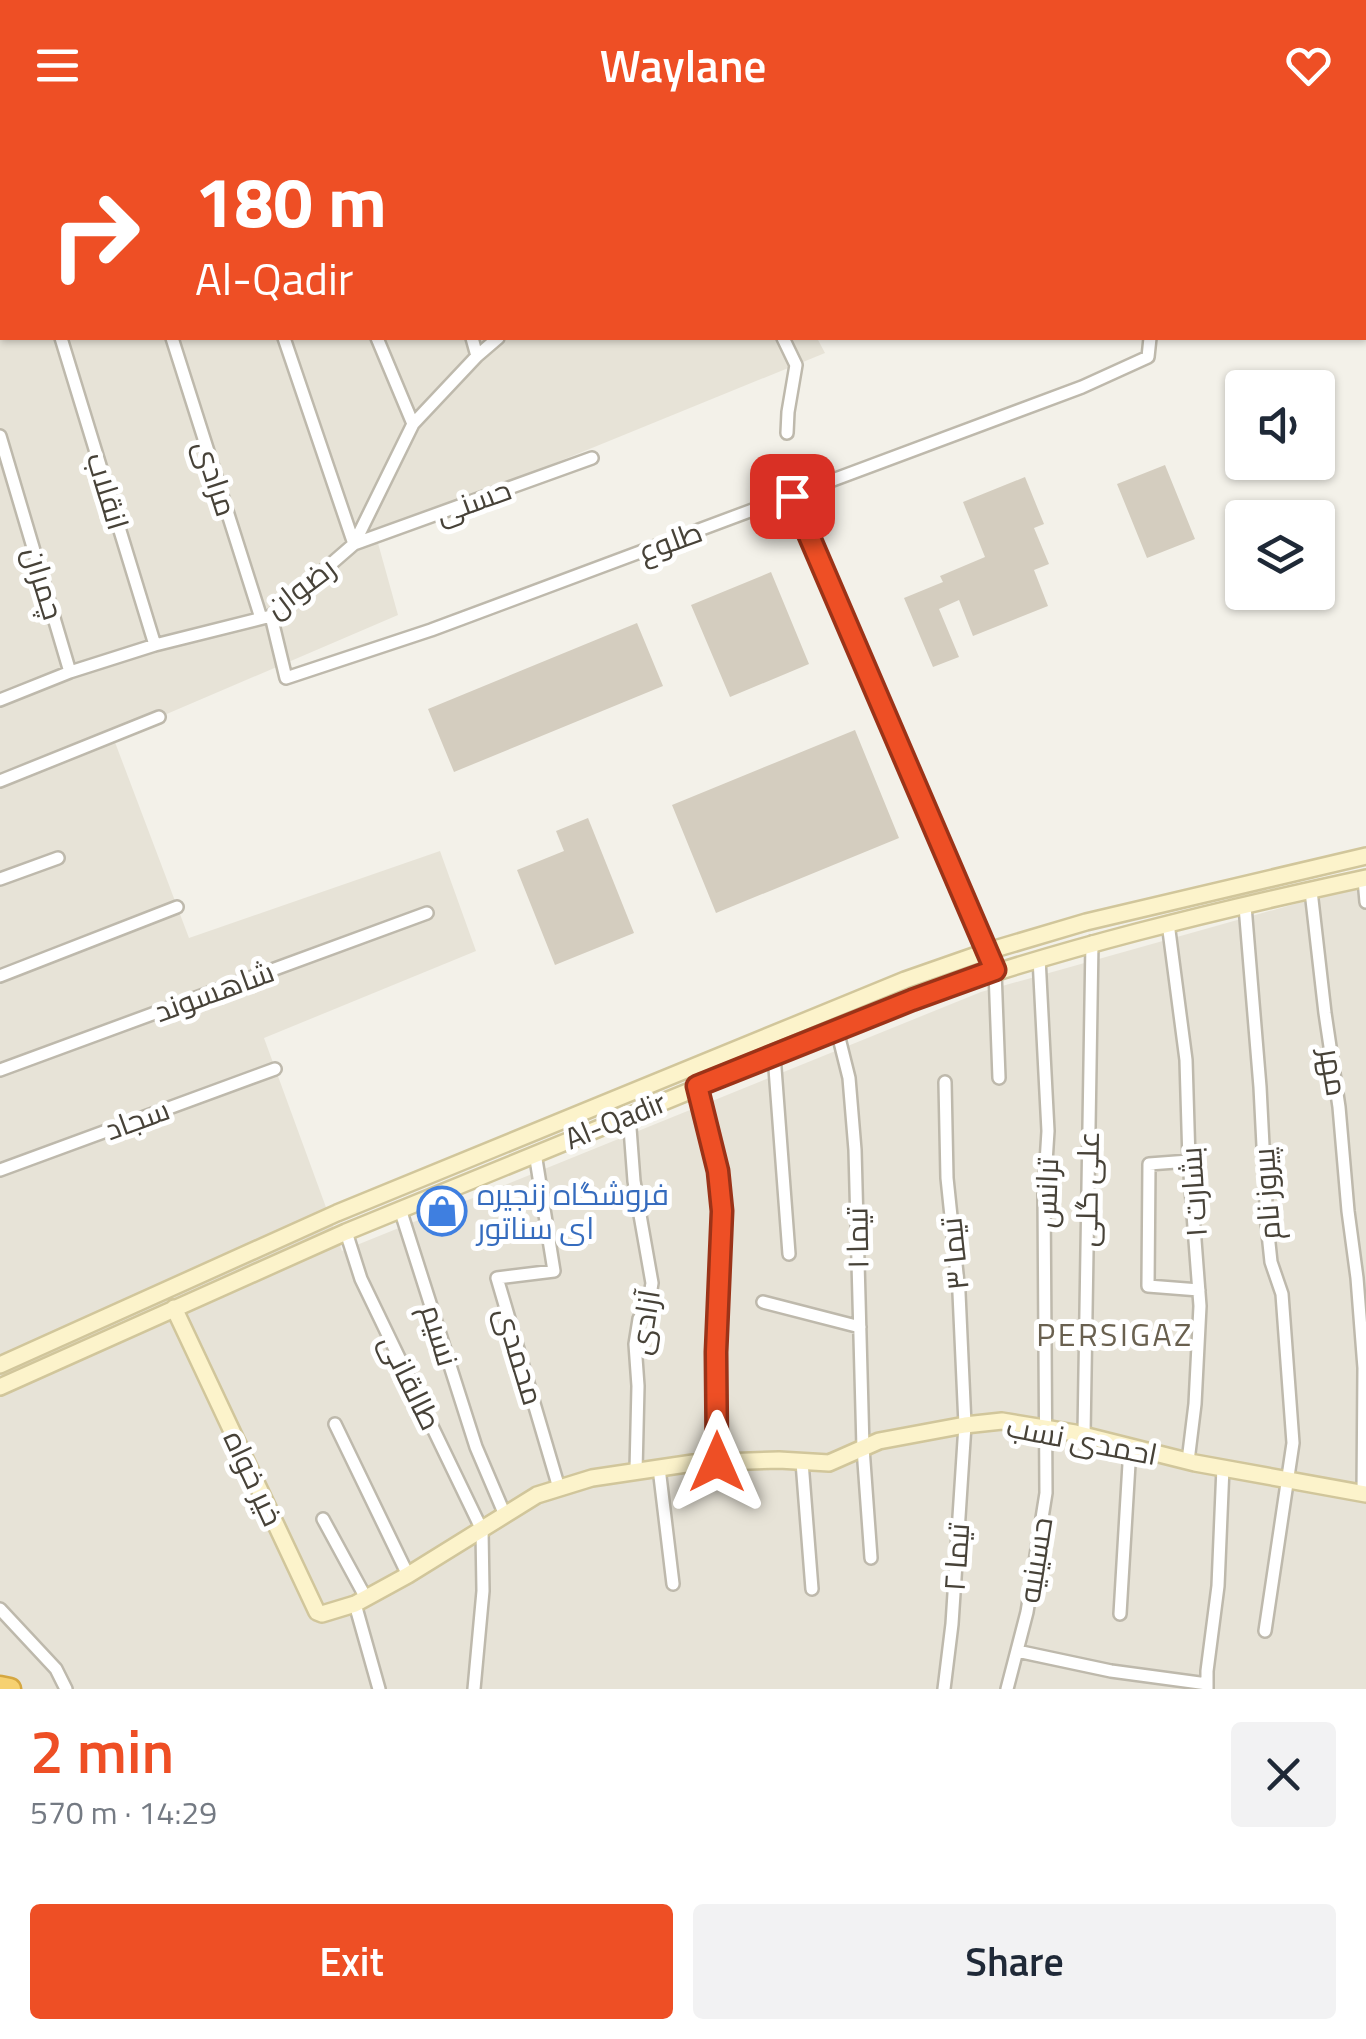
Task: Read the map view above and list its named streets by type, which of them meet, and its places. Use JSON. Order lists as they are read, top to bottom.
{
  "streets": {
    "main road": ["Al-Qadir", "احمدی نسب", "خیر خواه"],
    "street": [
      "مرادی",
      "انقلاب",
      "حسنی",
      "طلوع",
      "چمران",
      "رضوان",
      "شاهسوند",
      "مهر",
      "سجاد",
      "علی گلی",
      "بشارت ۱",
      "ترانس",
      "پیروز نام",
      "تیما ۱",
      "تیما ۳",
      "آزادی",
      "نسیم",
      "محمدی",
      "طالقانی",
      "تیما ۲",
      "حسینیه"
    ]
  },
  "crossings": [
    ["مرادی", "طلوع"],
    ["مرادی", "رضوان"],
    ["انقلاب", "رضوان"],
    ["حسنی", "رضوان"],
    ["طلوع", "رضوان"],
    ["چمران", "رضوان"],
    ["مهر", "Al-Qadir"],
    ["مهر", "احمدی نسب"],
    ["Al-Qadir", "علی گلی"],
    ["Al-Qadir", "بشارت ۱"],
    ["Al-Qadir", "ترانس"],
    ["Al-Qadir", "پیروز نام"],
    ["Al-Qadir", "تیما ۱"],
    ["Al-Qadir", "آزادی"],
    ["Al-Qadir", "نسیم"],
    ["Al-Qadir", "محمدی"],
    ["Al-Qadir", "طالقانی"],
    ["Al-Qadir", "خیر خواه"],
    ["علی گلی", "احمدی نسب"],
    ["بشارت ۱", "احمدی نسب"],
    ["ترانس", "احمدی نسب"],
    ["ترانس", "حسینیه"],
    ["پیروز نام", "احمدی نسب"],
    ["تیما ۱", "احمدی نسب"],
    ["تیما ۳", "احمدی نسب"],
    ["تیما ۳", "تیما ۲"],
    ["آزادی", "احمدی نسب"],
    ["نسیم", "احمدی نسب"],
    ["محمدی", "احمدی نسب"],
    ["طالقانی", "احمدی نسب"],
    ["احمدی نسب", "خیر خواه"],
    ["احمدی نسب", "تیما ۲"],
    ["احمدی نسب", "حسینیه"]
  ],
  "districts": ["PERSIGAZ"],
  "places": {
    "shop": ["فروشگاه زنجیره ای سناتور"]
  },
  "page": {
    "header": "Waylane",
    "turn": ["180 m", "Al-Qadir"],
    "heading": ["2 min", "570 m · 14:29"],
    "buttons": ["Exit", "Share"]
  }
}
